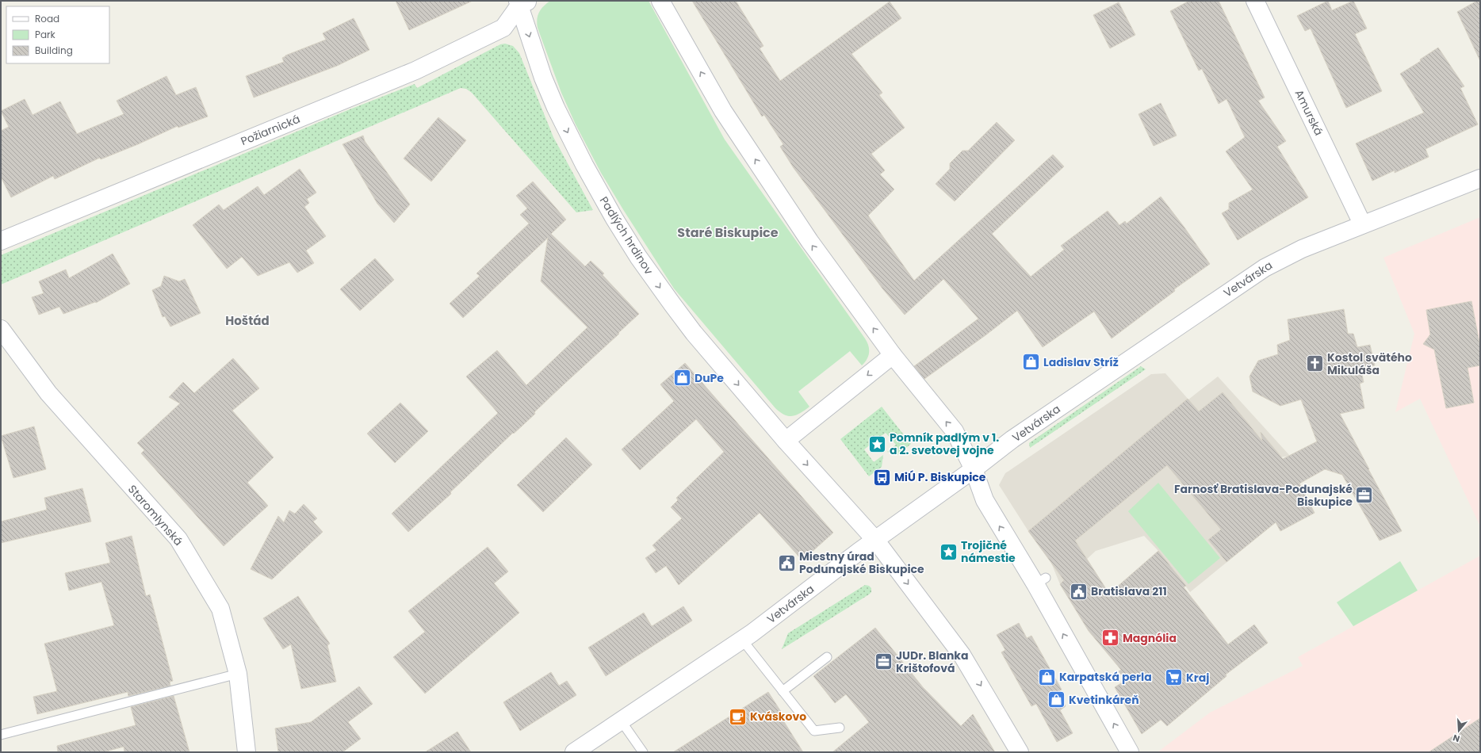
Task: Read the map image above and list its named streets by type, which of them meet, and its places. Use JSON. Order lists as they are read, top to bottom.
{
  "streets": {
    "street": [
      "Amurská",
      "Požiarnická",
      "Padlých hrdinov",
      "Vetvárska",
      "Staromlynská"
    ]
  },
  "crossings": [
    ["Amurská", "Vetvárska"],
    ["Požiarnická", "Padlých hrdinov"]
  ],
  "districts": ["Staré Biskupice", "Hoštád"],
  "places": {
    "shop": [
      "Ladislav Stríž",
      "DuPe",
      "Karpatská perla",
      "Kvetinkáreň"
    ],
    "church": ["Kostol svätého Mikuláša"],
    "place": ["Pomník padlým v 1. a 2. svetovej vojne", "Trojičné námestie"],
    "bus stop": ["MiÚ P. Biskupice"],
    "office": ["Farnosť Bratislava-Podunajské Biskupice", "JUDr. Blanka Krištofová"],
    "public building": ["Miestny úrad Podunajské Biskupice", "Bratislava 211"],
    "pharmacy": ["Magnólia"],
    "supermarket": ["Kraj"],
    "cafe": ["Kváskovo"]
  },
  "legend": ["Road", "Park", "Building"],
  "north": "bottom"
}
